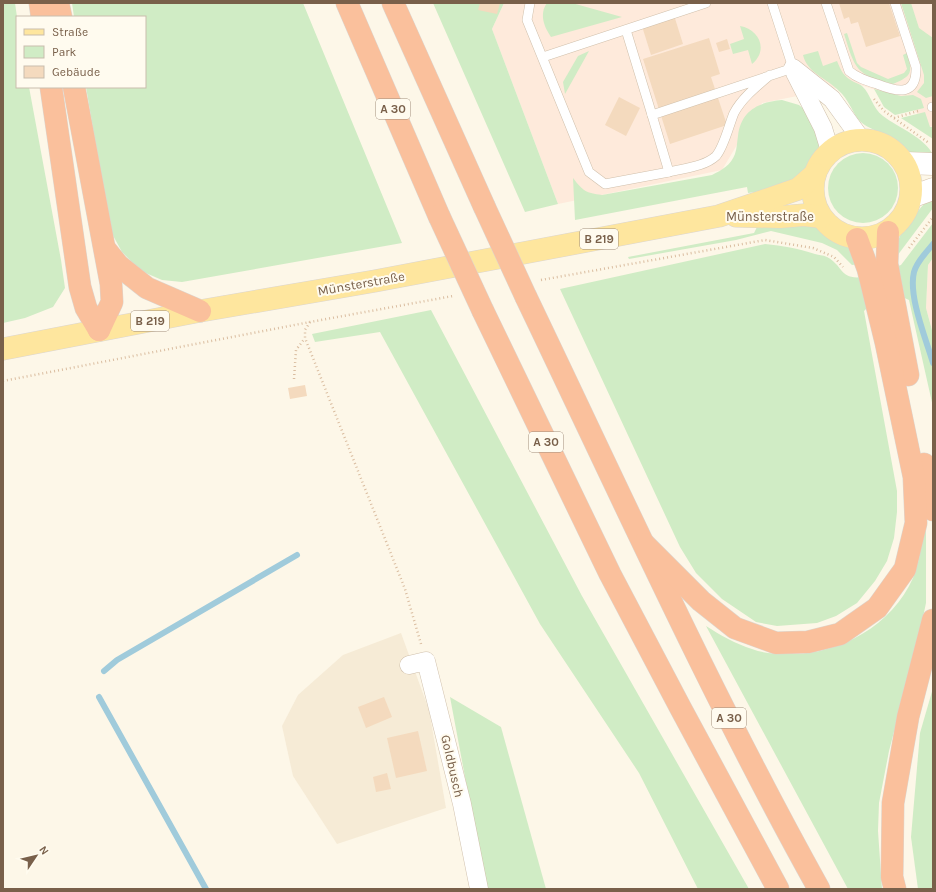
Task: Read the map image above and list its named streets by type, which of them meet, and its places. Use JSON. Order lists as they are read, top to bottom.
{
  "streets": {
    "highway": ["A 30"],
    "main road": ["Münsterstraße", "B 219"],
    "street": ["Goldbusch"]
  },
  "legend": ["Straße", "Park", "Gebäude"],
  "north": "top right"
}
